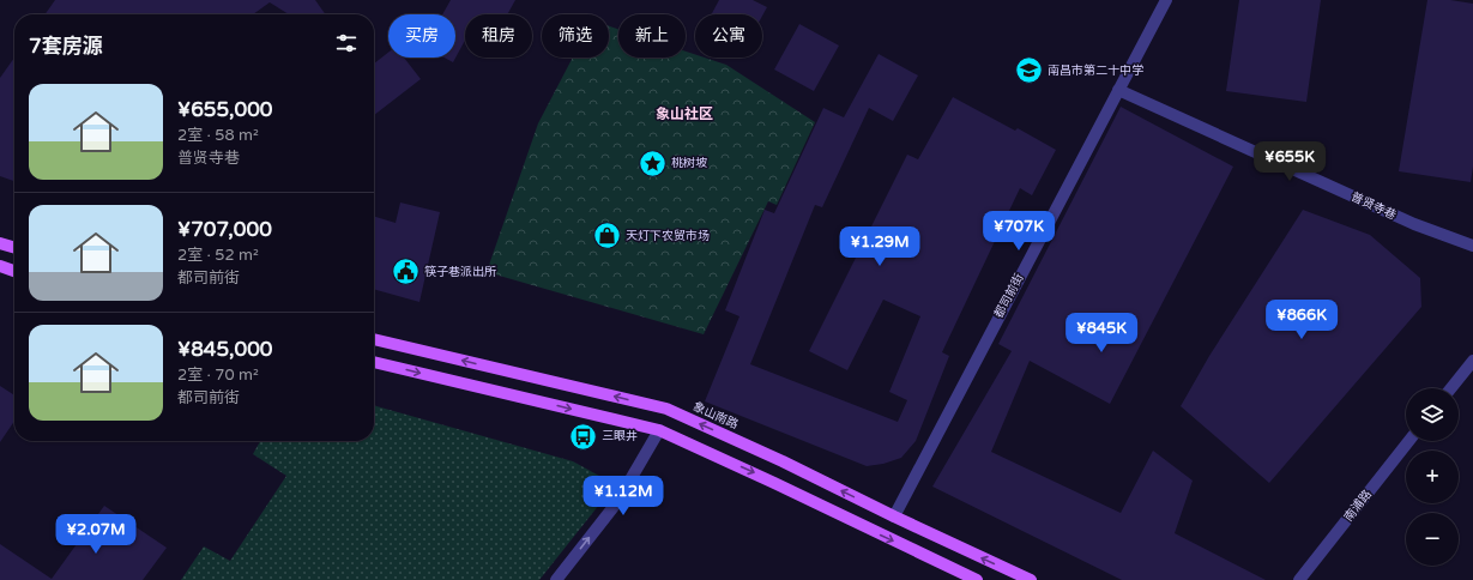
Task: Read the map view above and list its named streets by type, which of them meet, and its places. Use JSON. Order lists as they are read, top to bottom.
{
  "streets": {
    "main road": ["象山南路"],
    "street": ["普贤寺巷", "都司前街", "南浦路"]
  },
  "crossings": [
    ["普贤寺巷", "都司前街"],
    ["都司前街", "象山南路"]
  ],
  "districts": ["象山社区"],
  "places": {
    "school or university": ["南昌市第二十中学"],
    "place": ["桃树坡"],
    "shop": ["天灯下农贸市场"],
    "public building": ["筷子巷派出所"],
    "bus stop": ["三眼井"]
  },
  "page": {
    "chip": [
      "买房",
      "租房",
      "筛选",
      "新上",
      "公寓"
    ],
    "heading": "7套房源",
    "list": [
      {
        "name": "¥655,000",
        "note": "2室 · 58 m² · 普贤寺巷"
      },
      {
        "name": "¥707,000",
        "note": "2室 · 52 m² · 都司前街"
      },
      {
        "name": "¥845,000",
        "note": "2室 · 70 m² · 都司前街"
      }
    ],
    "price": [
      "¥655K",
      "¥707K",
      "¥1.29M",
      "¥866K",
      "¥845K",
      "¥1.12M",
      "¥2.07M"
    ],
    "map_buttons": ["+", "−"]
  }
}
